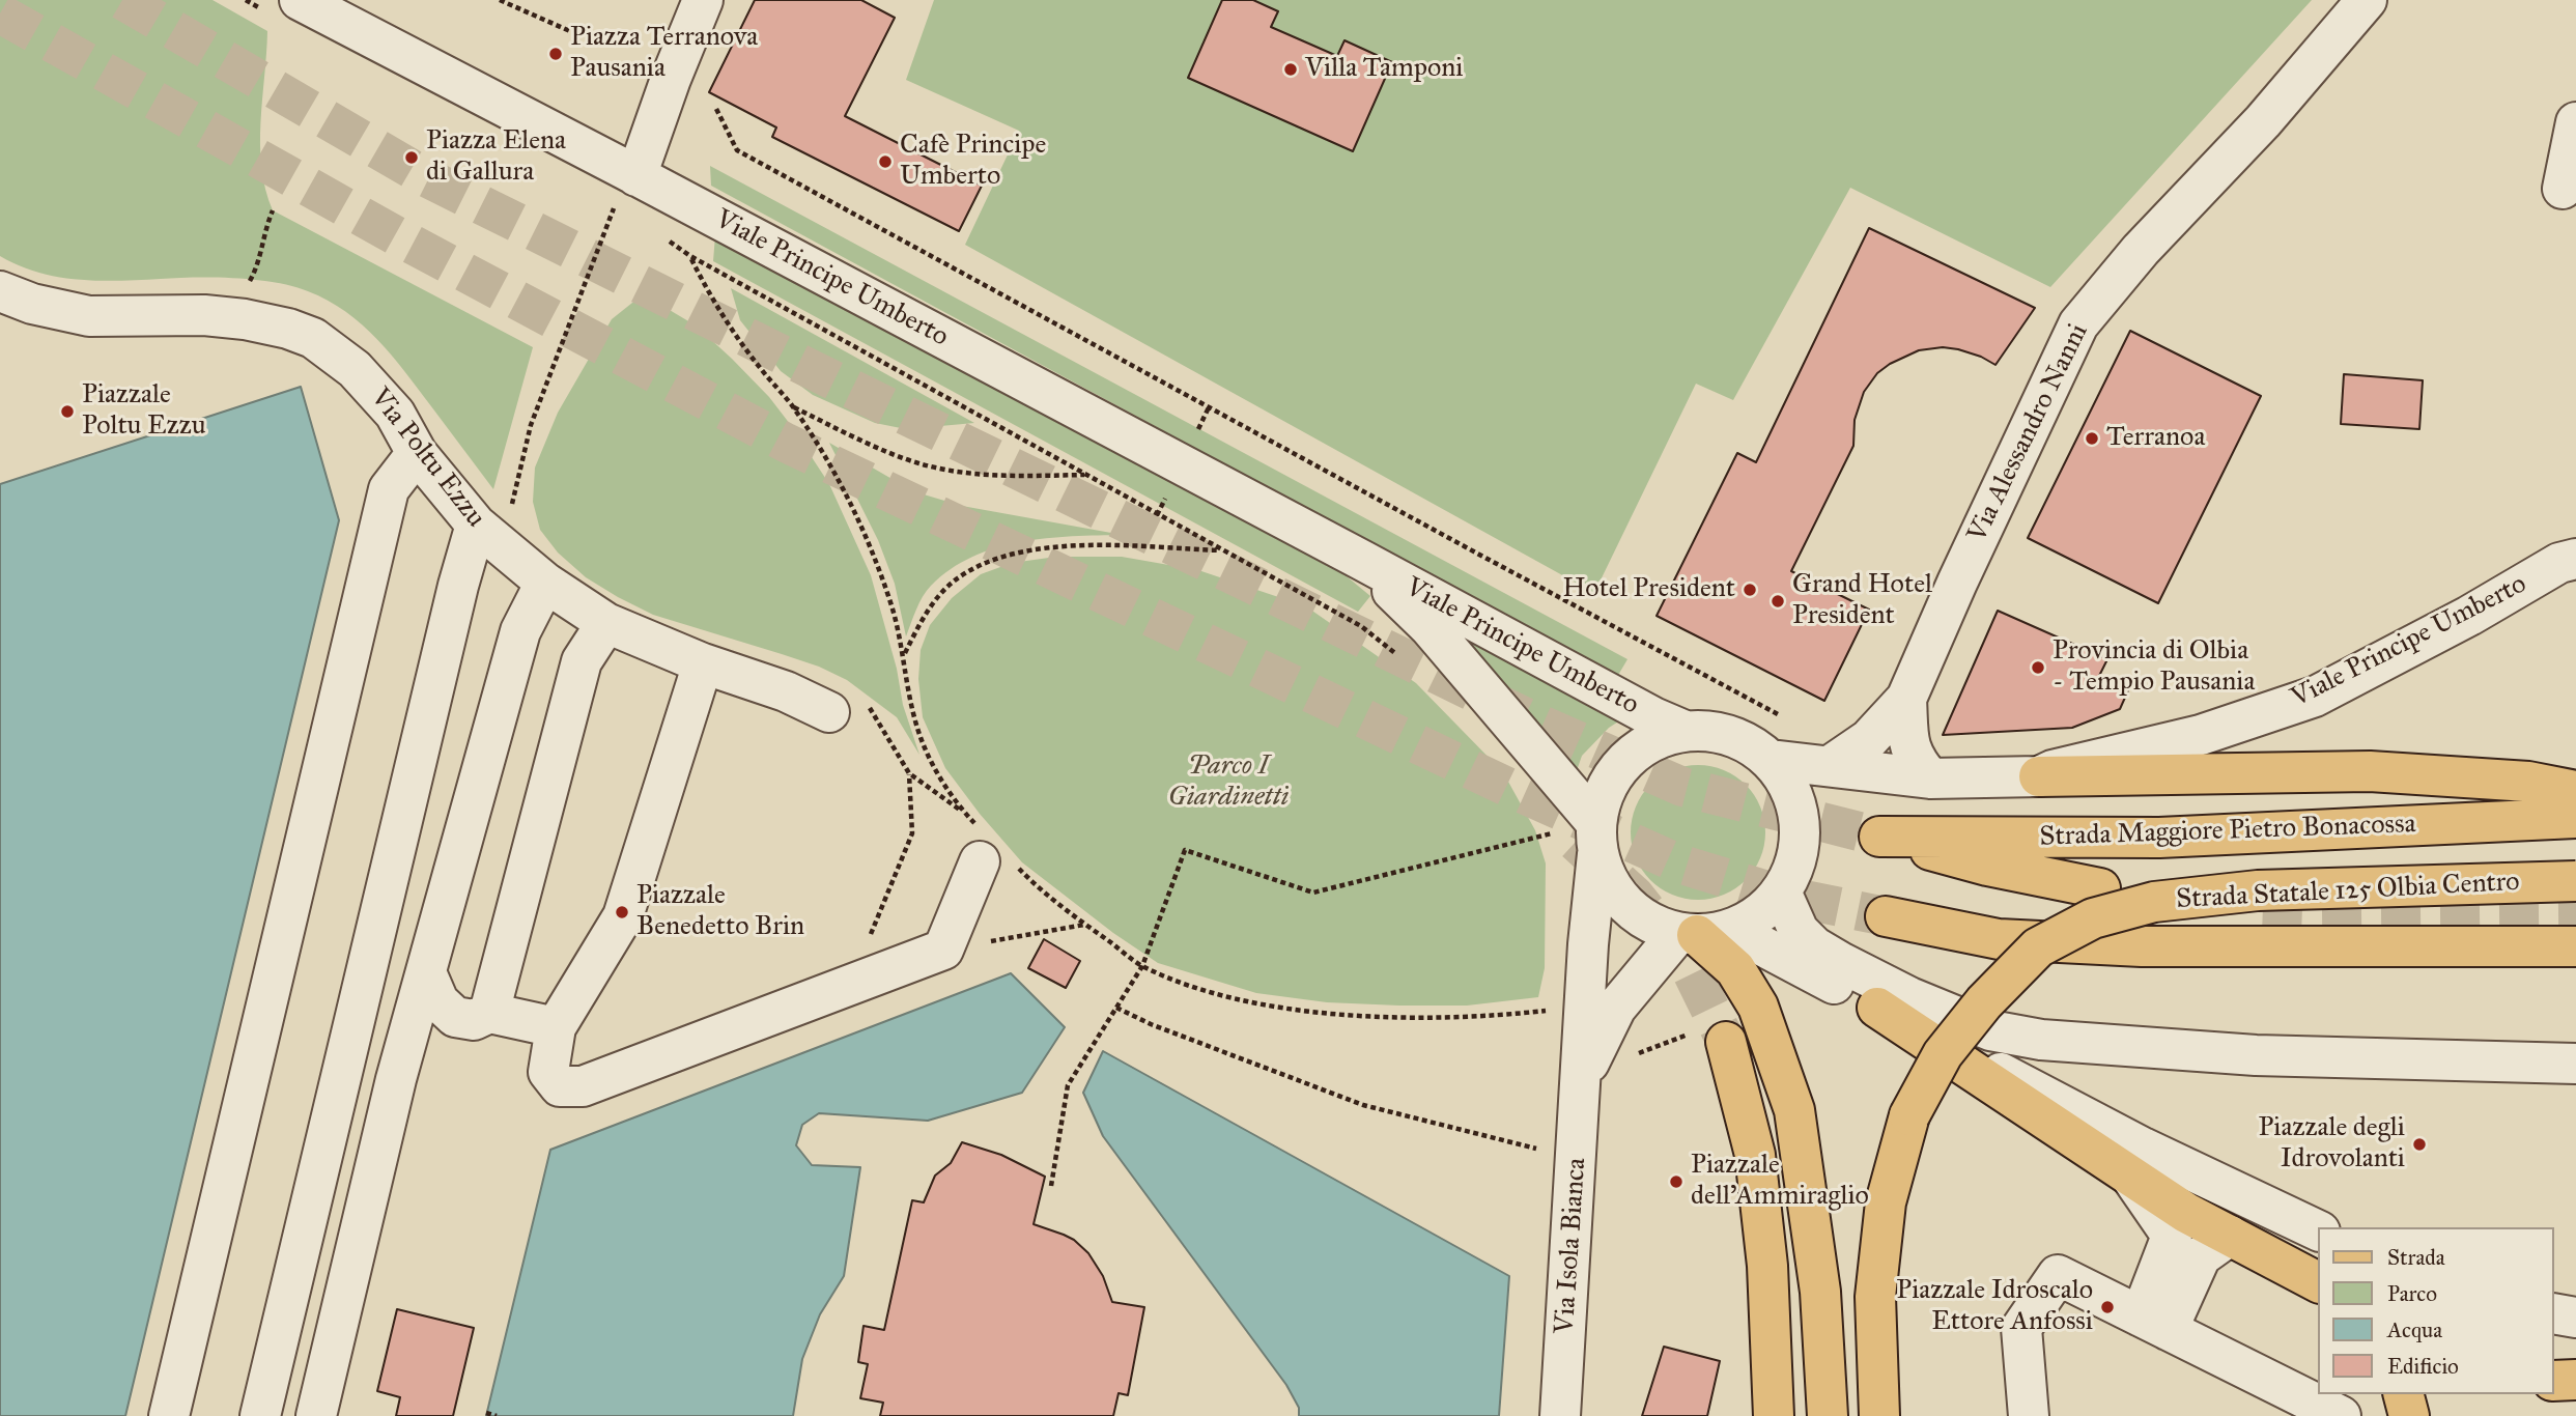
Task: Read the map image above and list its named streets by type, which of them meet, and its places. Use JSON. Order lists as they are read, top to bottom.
{
  "streets": {
    "main road": ["Strada Maggiore Pietro Bonacossa", "Strada Statale 125 Olbia Centro"],
    "street": [
      "Viale Principe Umberto",
      "Via Alessandro Nanni",
      "Via Poltu Ezzu",
      "Via Isola Bianca"
    ]
  },
  "crossings": [
    ["Viale Principe Umberto", "Via Alessandro Nanni"],
    ["Viale Principe Umberto", "Via Isola Bianca"]
  ],
  "parks": ["Parco I Giardinetti"],
  "places": [
    "Piazza Terranova Pausania",
    "Villa Tamponi",
    "Piazza Elena di Gallura",
    "Cafè Principe Umberto",
    "Piazzale Poltu Ezzu",
    "Terranoa",
    "Hotel President",
    "Grand Hotel President",
    "Provincia di Olbia - Tempio Pausania",
    "Piazzale Benedetto Brin",
    "Piazzale degli Idrovolanti",
    "Piazzale dell'Ammiraglio",
    "Piazzale Idroscalo Ettore Anfossi"
  ],
  "legend": [
    "Strada",
    "Parco",
    "Acqua",
    "Edificio"
  ]
}
